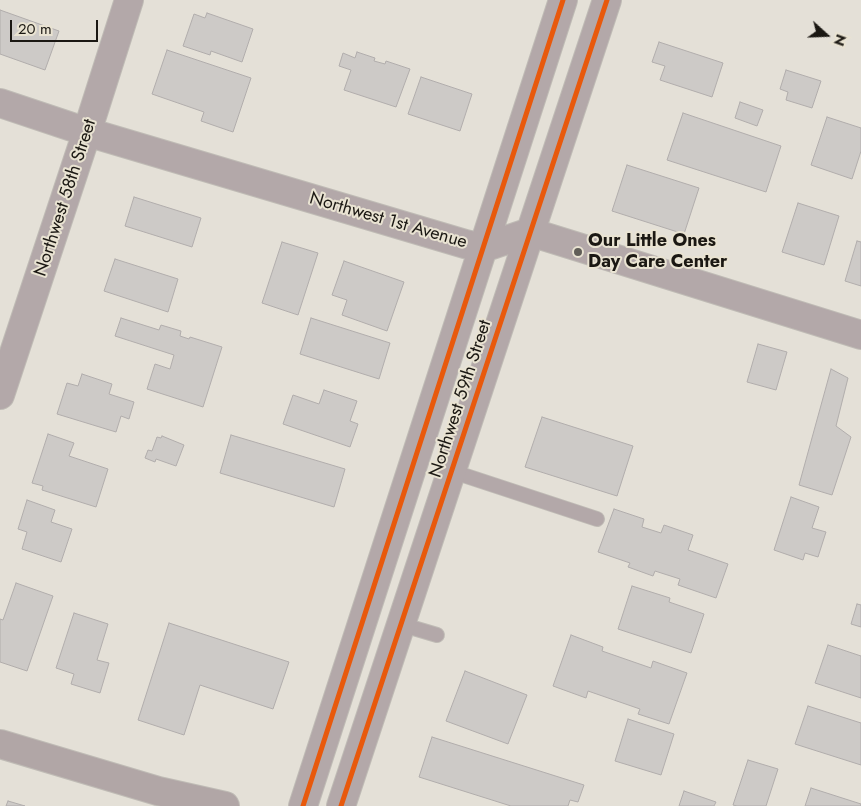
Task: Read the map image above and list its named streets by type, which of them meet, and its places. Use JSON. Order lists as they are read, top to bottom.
{
  "streets": {
    "street": ["Northwest 58th Street", "Northwest 1st Avenue", "Northwest 59th Street"]
  },
  "crossings": [
    ["Northwest 58th Street", "Northwest 1st Avenue"],
    ["Northwest 1st Avenue", "Northwest 59th Street"]
  ],
  "places": ["Our Little Ones Day Care Center"],
  "scale_bar": "20 m",
  "north": "right"
}
